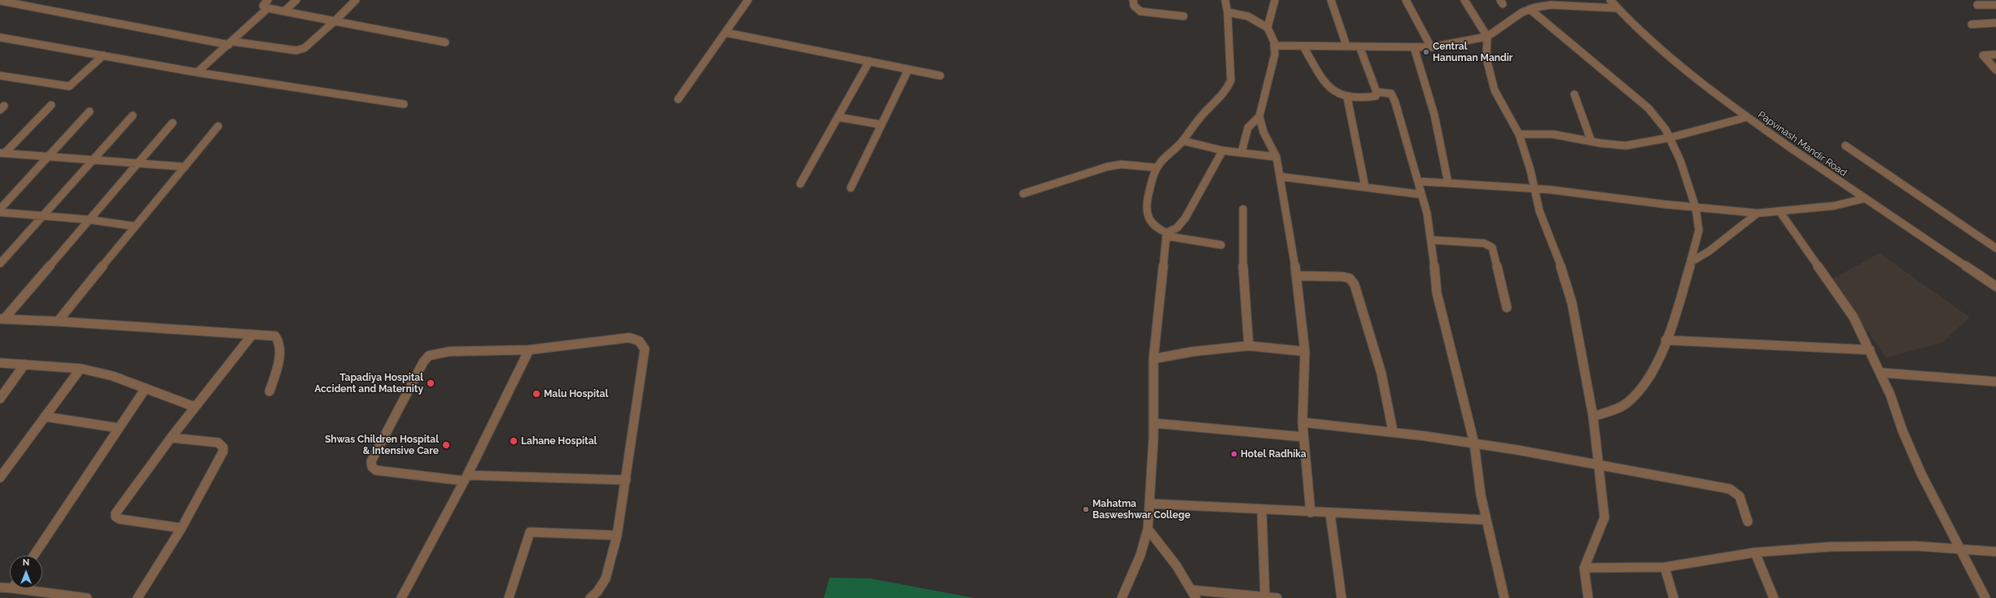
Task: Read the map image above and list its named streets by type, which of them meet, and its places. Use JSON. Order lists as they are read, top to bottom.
{
  "streets": {
    "street": ["Papvinash Mandir Road"]
  },
  "places": [
    "Central Hanuman Mandir",
    "Tapadiya Hospital Accident and Maternity",
    "Malu Hospital",
    "Lahane Hospital",
    "Shwas Children Hospital & Intensive Care",
    "Hotel Radhika",
    "Mahatma Basweshwar College"
  ],
  "north": "top"
}
